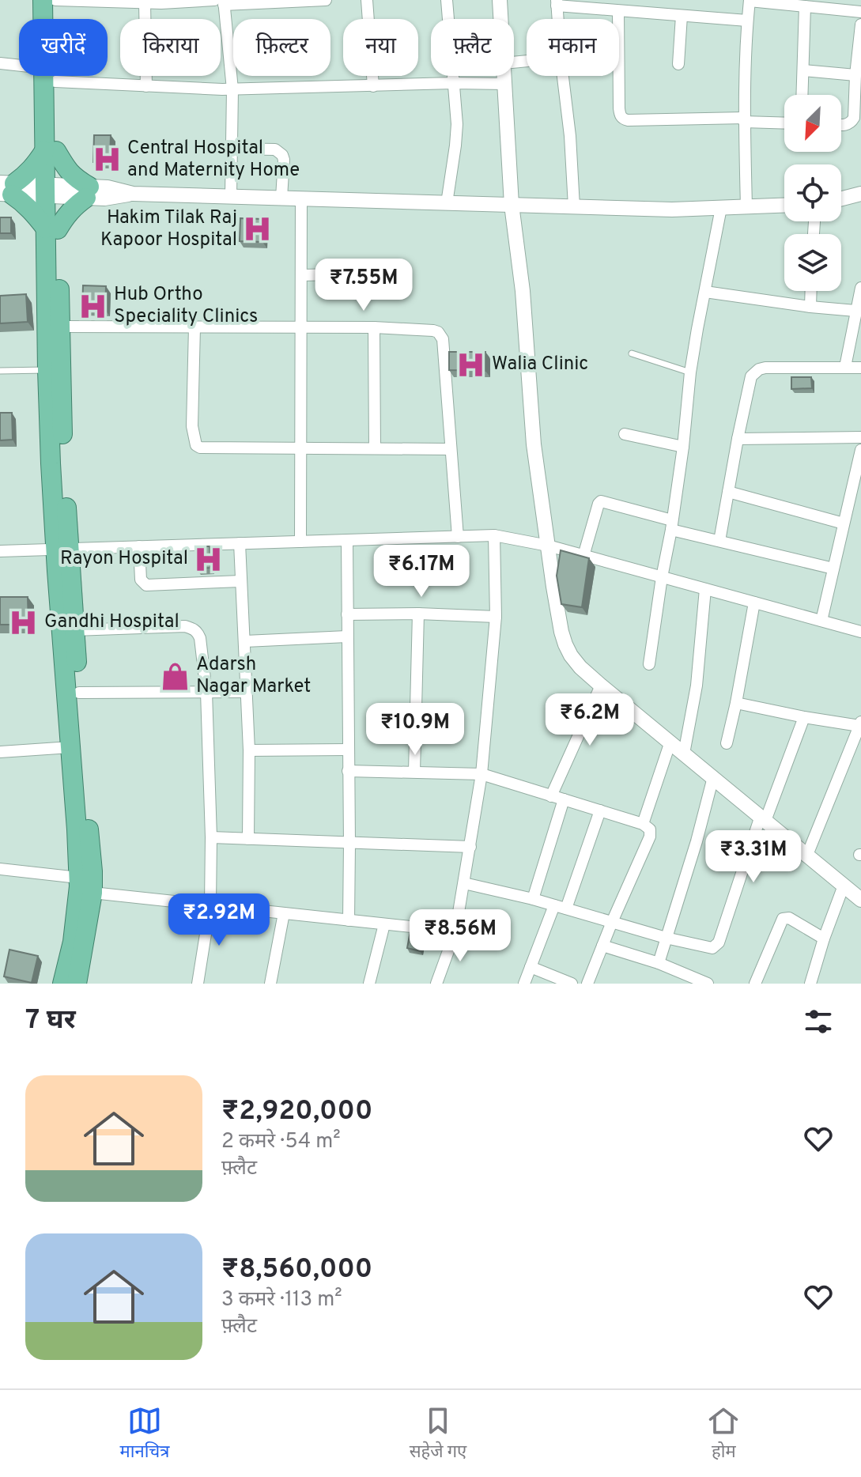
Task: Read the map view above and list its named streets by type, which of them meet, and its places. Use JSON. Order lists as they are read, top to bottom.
{
  "places": {
    "hospital": [
      "Central Hospital and Maternity Home",
      "Hakim Tilak Raj Kapoor Hospital",
      "Hub Ortho Speciality Clinics",
      "Walia Clinic",
      "Rayon Hospital",
      "Gandhi Hospital"
    ],
    "shop": ["Adarsh Nagar Market"]
  },
  "north": "bottom left",
  "page": {
    "chip": [
      "खरीदें",
      "किराया",
      "फ़िल्टर",
      "नया",
      "फ़्लैट",
      "मकान"
    ],
    "price": [
      "₹7.55M",
      "₹6.17M",
      "₹6.2M",
      "₹10.9M",
      "₹3.31M",
      "₹2.92M",
      "₹8.56M"
    ],
    "heading": "7 घर",
    "list": [
      {
        "name": "₹2,920,000",
        "note": "2 कमरे · 54 m² · फ़्लैट"
      },
      {
        "name": "₹8,560,000",
        "note": "3 कमरे · 113 m² · फ़्लैट"
      }
    ],
    "tabs": ["मानचित्र", "सहेजे गए", "होम"]
  }
}
